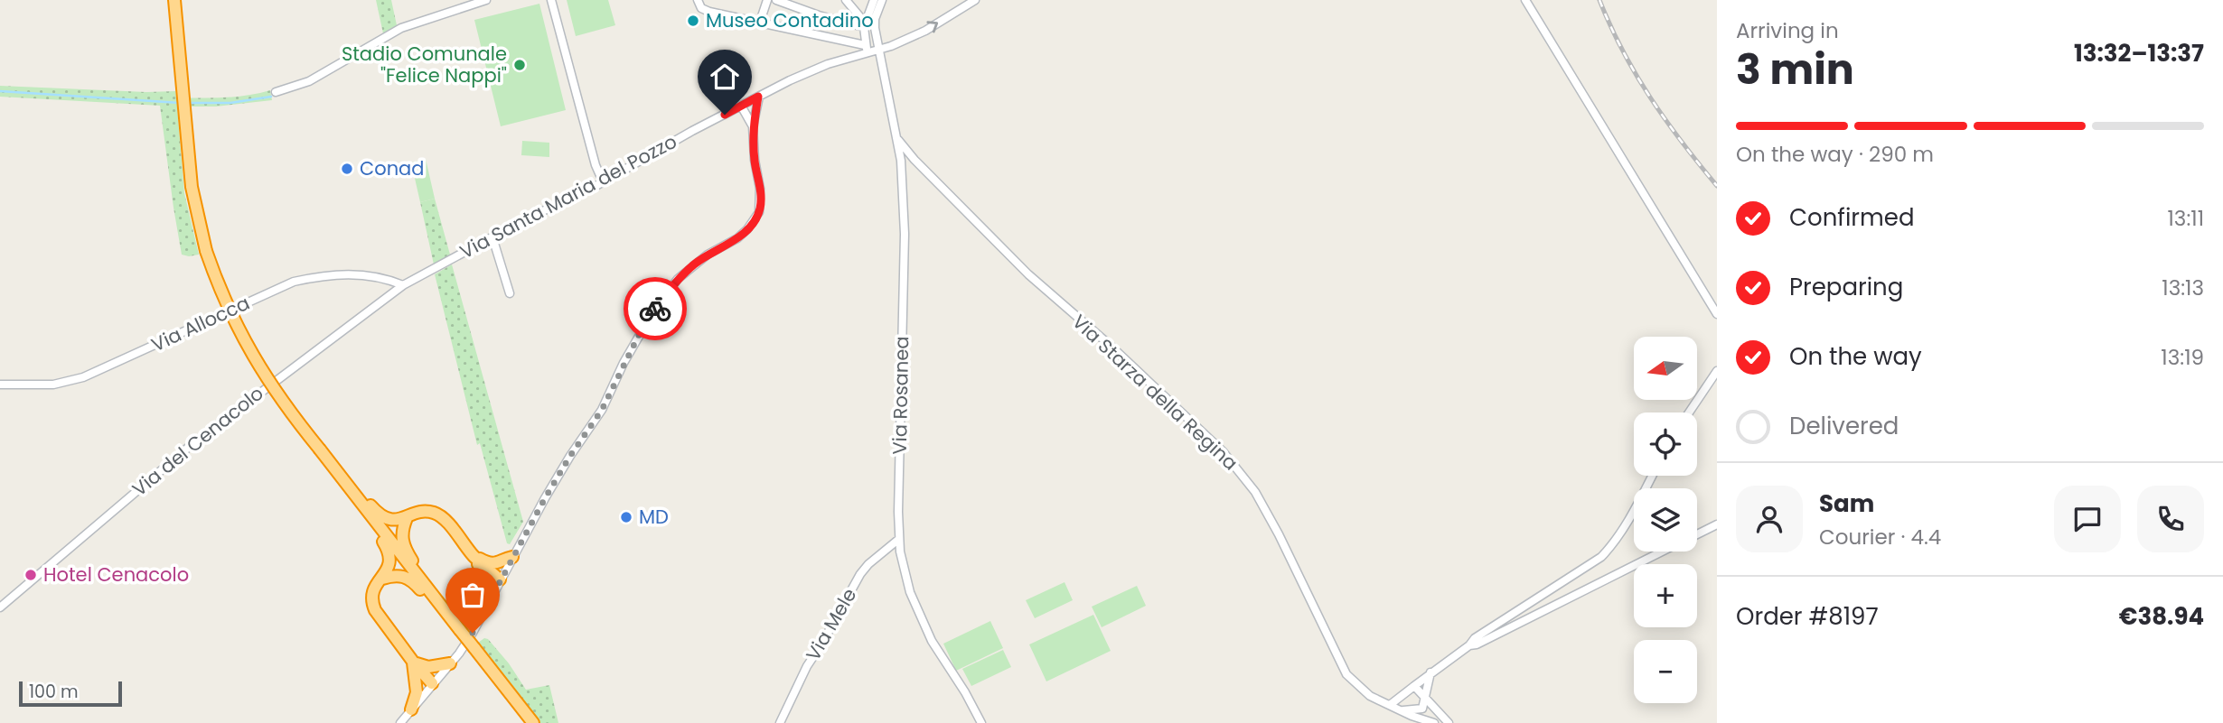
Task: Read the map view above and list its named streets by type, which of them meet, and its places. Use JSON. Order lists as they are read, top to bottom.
{
  "streets": {
    "street": [
      "Via Santa Maria del Pozzo",
      "Via Allocca",
      "Via Starza della Regina",
      "Via Rosanea",
      "Via del Cenacolo",
      "Via Mele"
    ]
  },
  "crossings": [
    ["Via Santa Maria del Pozzo", "Via Allocca"],
    ["Via Santa Maria del Pozzo", "Via Rosanea"],
    ["Via Santa Maria del Pozzo", "Via del Cenacolo"],
    ["Via Allocca", "Via del Cenacolo"],
    ["Via Starza della Regina", "Via Rosanea"],
    ["Via Rosanea", "Via Mele"]
  ],
  "places": [
    "Museo Contadino",
    "Stadio Comunale \"Felice Nappi\"",
    "Conad",
    "MD",
    "Hotel Cenacolo"
  ],
  "scale_bar": "100 m",
  "north": "left",
  "page": {
    "heading": ["3 min", "Arriving in", "13:32–13:37"],
    "panel": [
      "Sam",
      "Courier · 4.4",
      "Order #8197",
      "€38.94"
    ],
    "bar": "On the way · 290 m",
    "list": [
      ["Confirmed", "13:11"],
      ["Preparing", "13:13"],
      ["On the way", "13:19"],
      "Delivered"
    ],
    "map_buttons": ["+", "−"],
    "scale": "100 m"
  }
}
